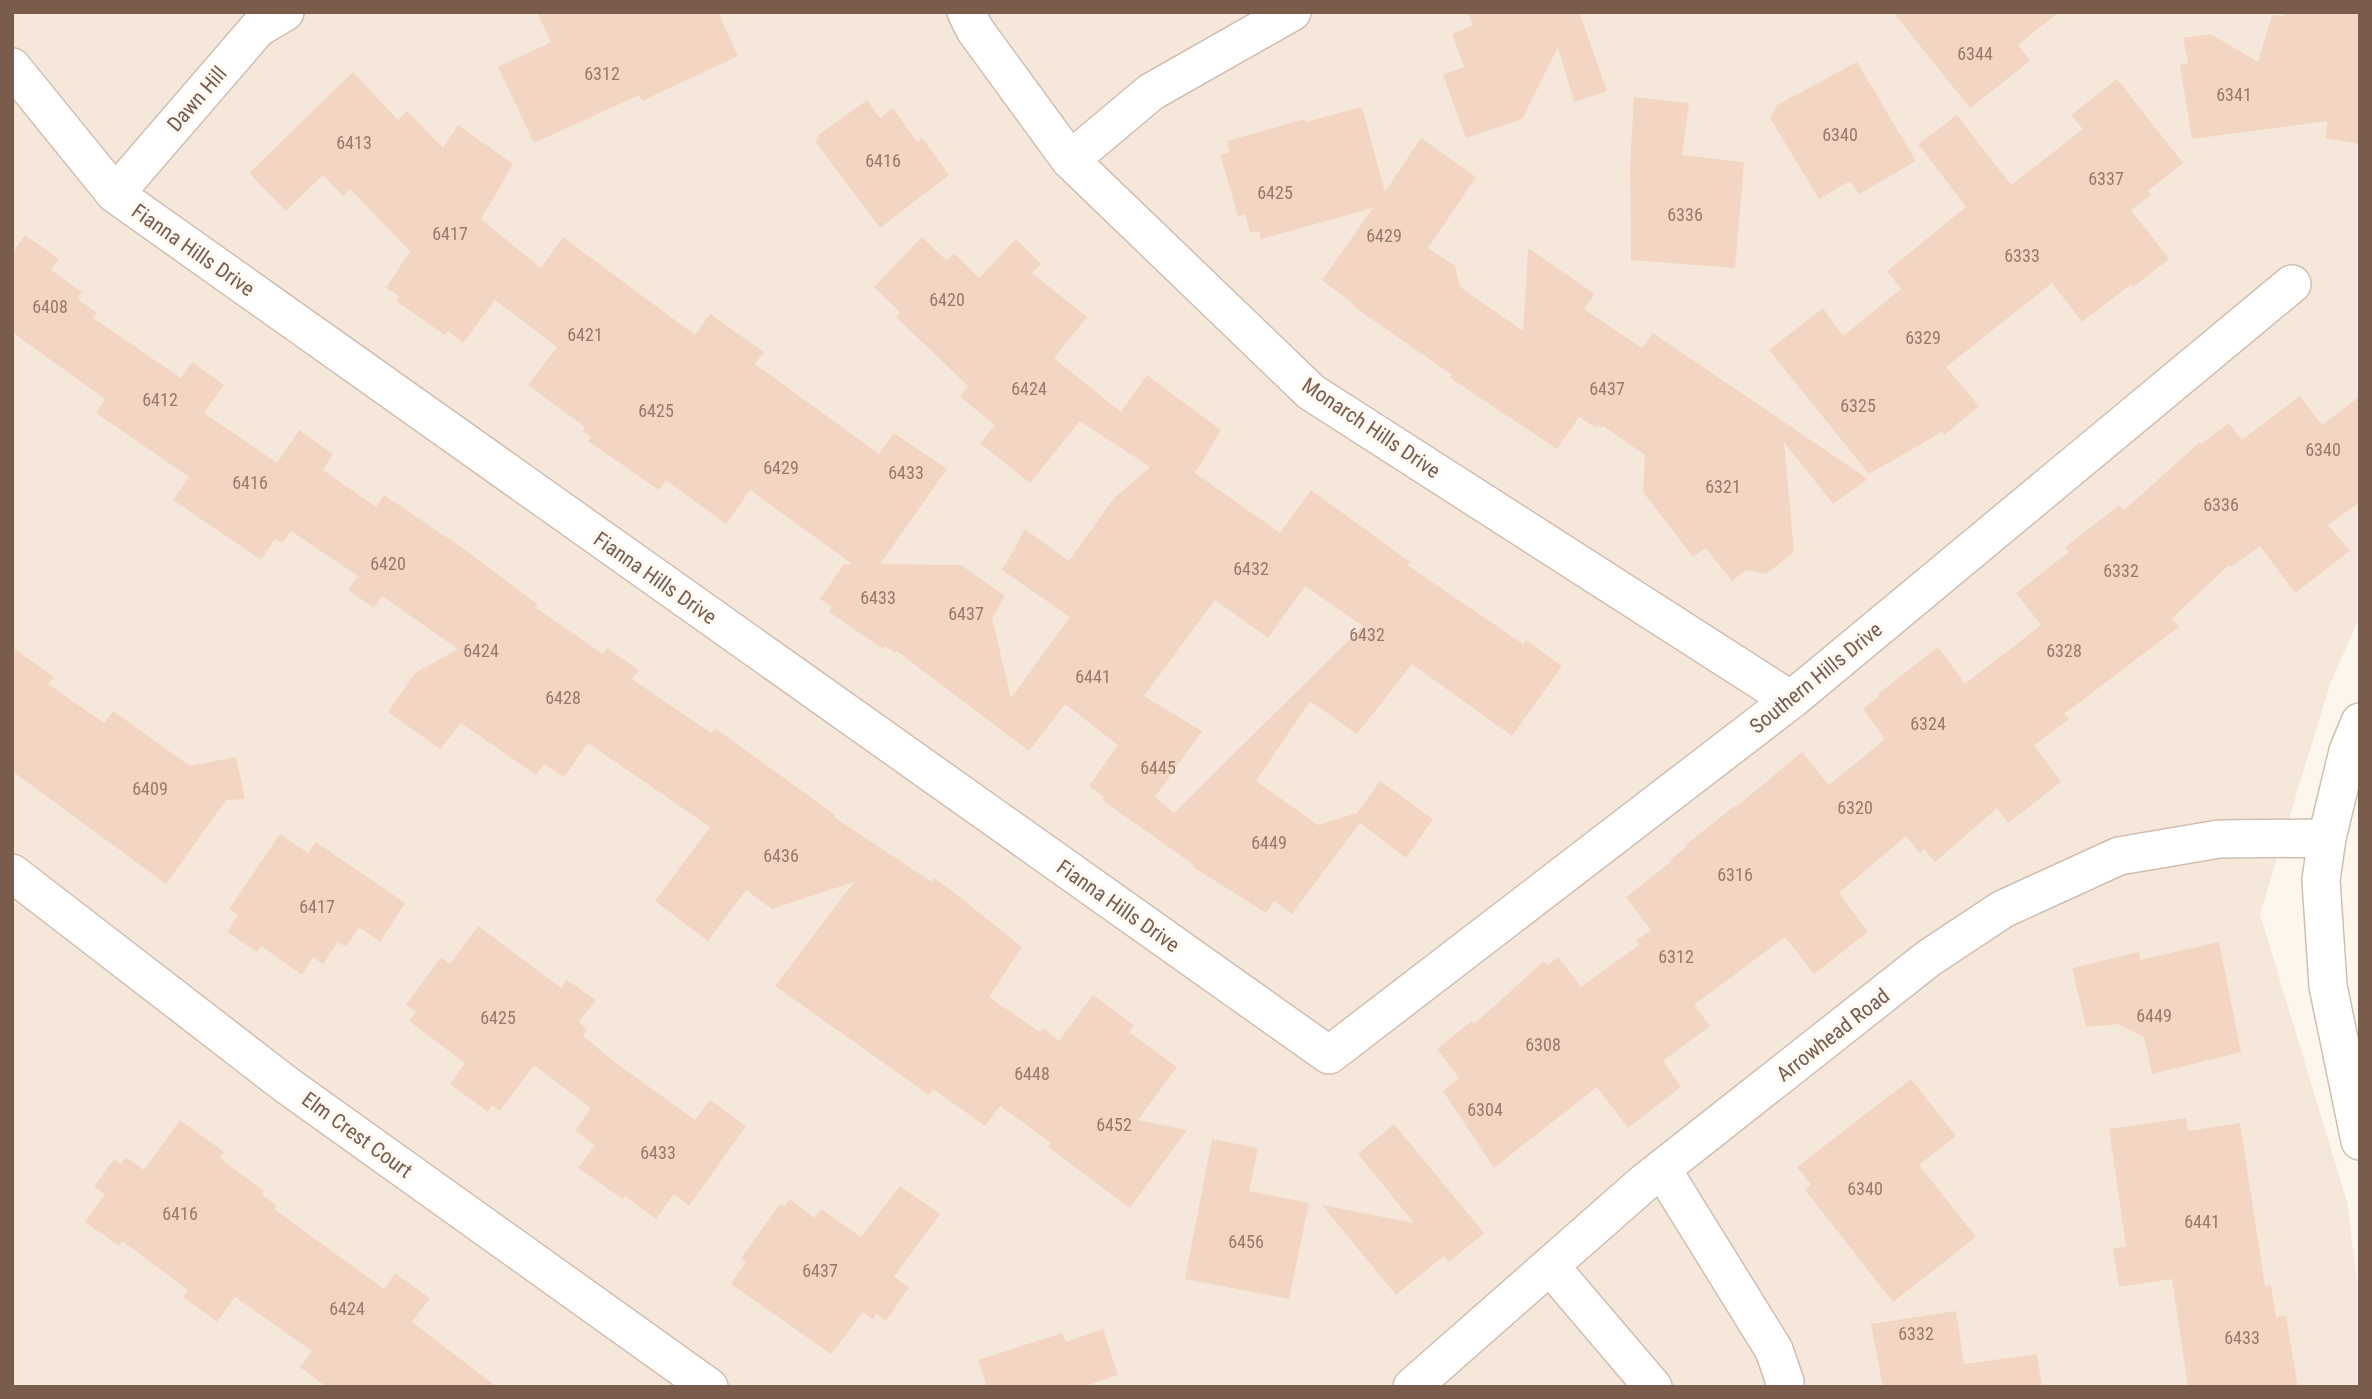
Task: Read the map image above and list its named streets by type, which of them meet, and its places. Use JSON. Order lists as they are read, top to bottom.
{
  "streets": {
    "street": [
      "Dawn Hill",
      "Fianna Hills Drive",
      "Monarch Hills Drive",
      "Southern Hills Drive",
      "Arrowhead Road",
      "Elm Crest Court"
    ]
  },
  "crossings": [
    ["Dawn Hill", "Fianna Hills Drive"],
    ["Fianna Hills Drive", "Southern Hills Drive"],
    ["Monarch Hills Drive", "Southern Hills Drive"]
  ],
  "house_numbers": [
    "6344",
    "6312",
    "6341",
    "6340",
    "6413",
    "6416",
    "6337",
    "6425",
    "6336",
    "6417",
    "6429",
    "6333",
    "6420",
    "6408",
    "6421",
    "6329",
    "6424",
    "6437",
    "6412",
    "6325",
    "6425",
    "6340",
    "6429",
    "6433",
    "6416",
    "6321",
    "6336",
    "6420",
    "6432",
    "6332",
    "6433",
    "6437",
    "6432",
    "6424",
    "6328",
    "6441",
    "6428",
    "6324",
    "6445",
    "6409",
    "6320",
    "6449",
    "6436",
    "6316",
    "6417",
    "6312",
    "6449",
    "6425",
    "6308",
    "6448",
    "6304",
    "6452",
    "6433",
    "6340",
    "6416",
    "6441",
    "6456",
    "6437",
    "6424",
    "6332",
    "6433"
  ]
}
